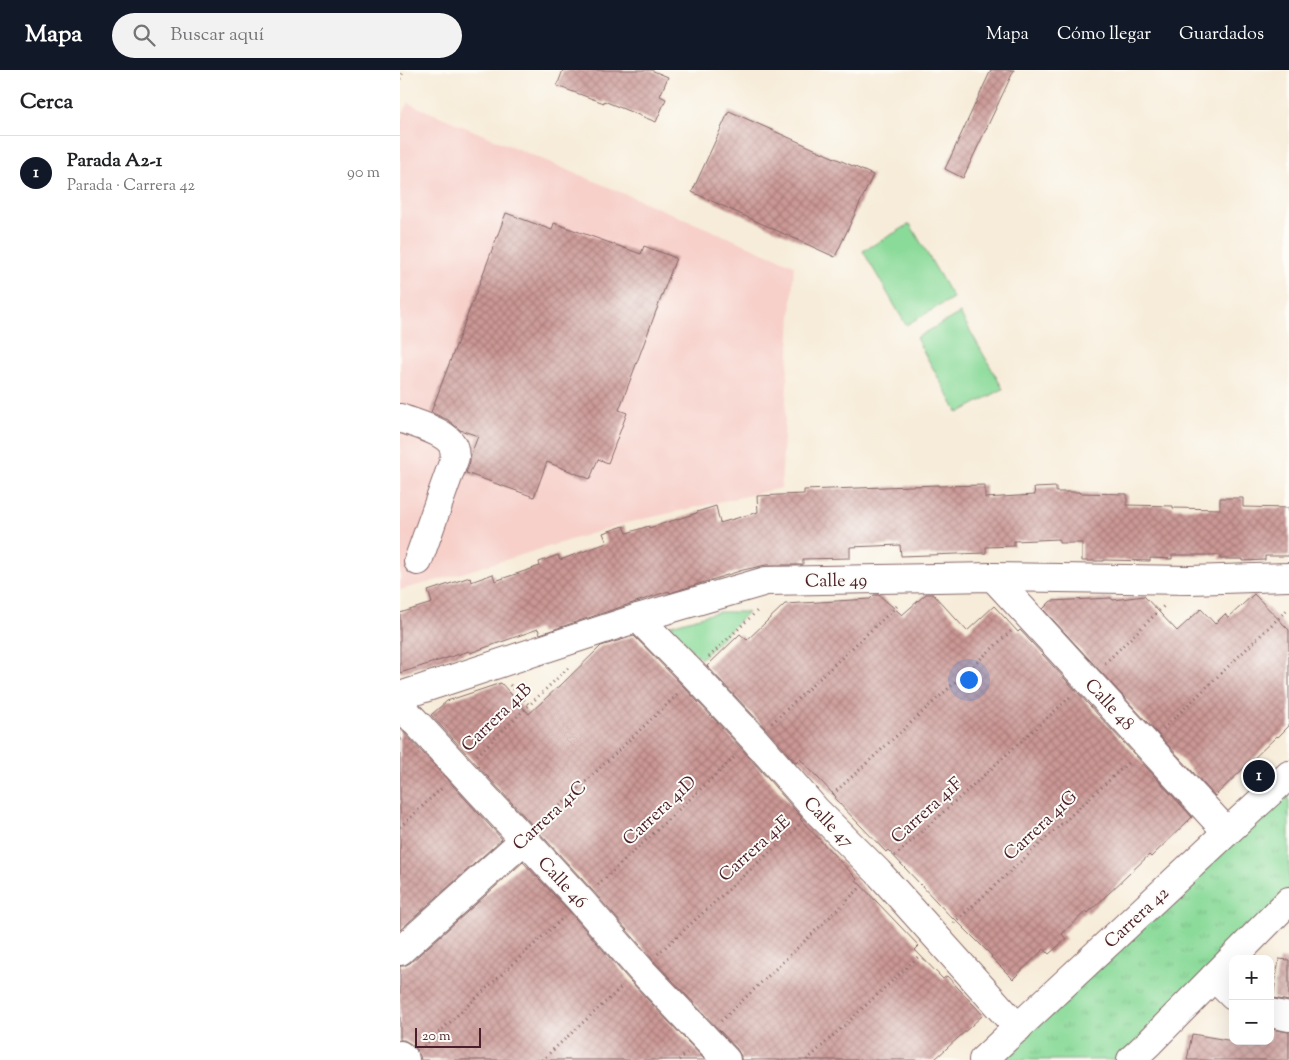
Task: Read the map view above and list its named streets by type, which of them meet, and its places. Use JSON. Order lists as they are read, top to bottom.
{
  "streets": {
    "street": [
      "Calle 49",
      "Calle 48",
      "Carrera 41C",
      "Calle 47",
      "Calle 46",
      "Carrera 42"
    ],
    "path": [
      "Carrera 41B",
      "Carrera 41D",
      "Carrera 41F",
      "Carrera 41G",
      "Carrera 41E"
    ]
  },
  "crossings": [
    ["Calle 49", "Calle 48"],
    ["Calle 49", "Carrera 41D"],
    ["Calle 49", "Carrera 41F"],
    ["Calle 49", "Calle 47"],
    ["Calle 48", "Carrera 41F"],
    ["Calle 48", "Carrera 41G"],
    ["Calle 48", "Carrera 41E"],
    ["Calle 48", "Carrera 42"],
    ["Carrera 41B", "Calle 46"],
    ["Carrera 41D", "Calle 47"],
    ["Carrera 41D", "Calle 46"],
    ["Carrera 41F", "Calle 47"],
    ["Carrera 41F", "Calle 46"],
    ["Carrera 41C", "Calle 47"],
    ["Carrera 41C", "Calle 46"],
    ["Calle 47", "Carrera 41G"],
    ["Calle 47", "Carrera 41E"],
    ["Calle 47", "Carrera 42"],
    ["Carrera 41E", "Calle 46"]
  ],
  "scale_bar": "20 m",
  "page": {
    "header": "Mapa",
    "search": "Buscar aquí",
    "nav": ["Mapa", "Cómo llegar", "Guardados"],
    "heading": "Cerca",
    "list": [
      {
        "mark": "1",
        "name": "Parada A2-1",
        "note": "Parada · Carrera 42",
        "value": "90 m"
      }
    ],
    "pins": "1",
    "map_buttons": ["+", "−"],
    "scale": "20 m"
  }
}
